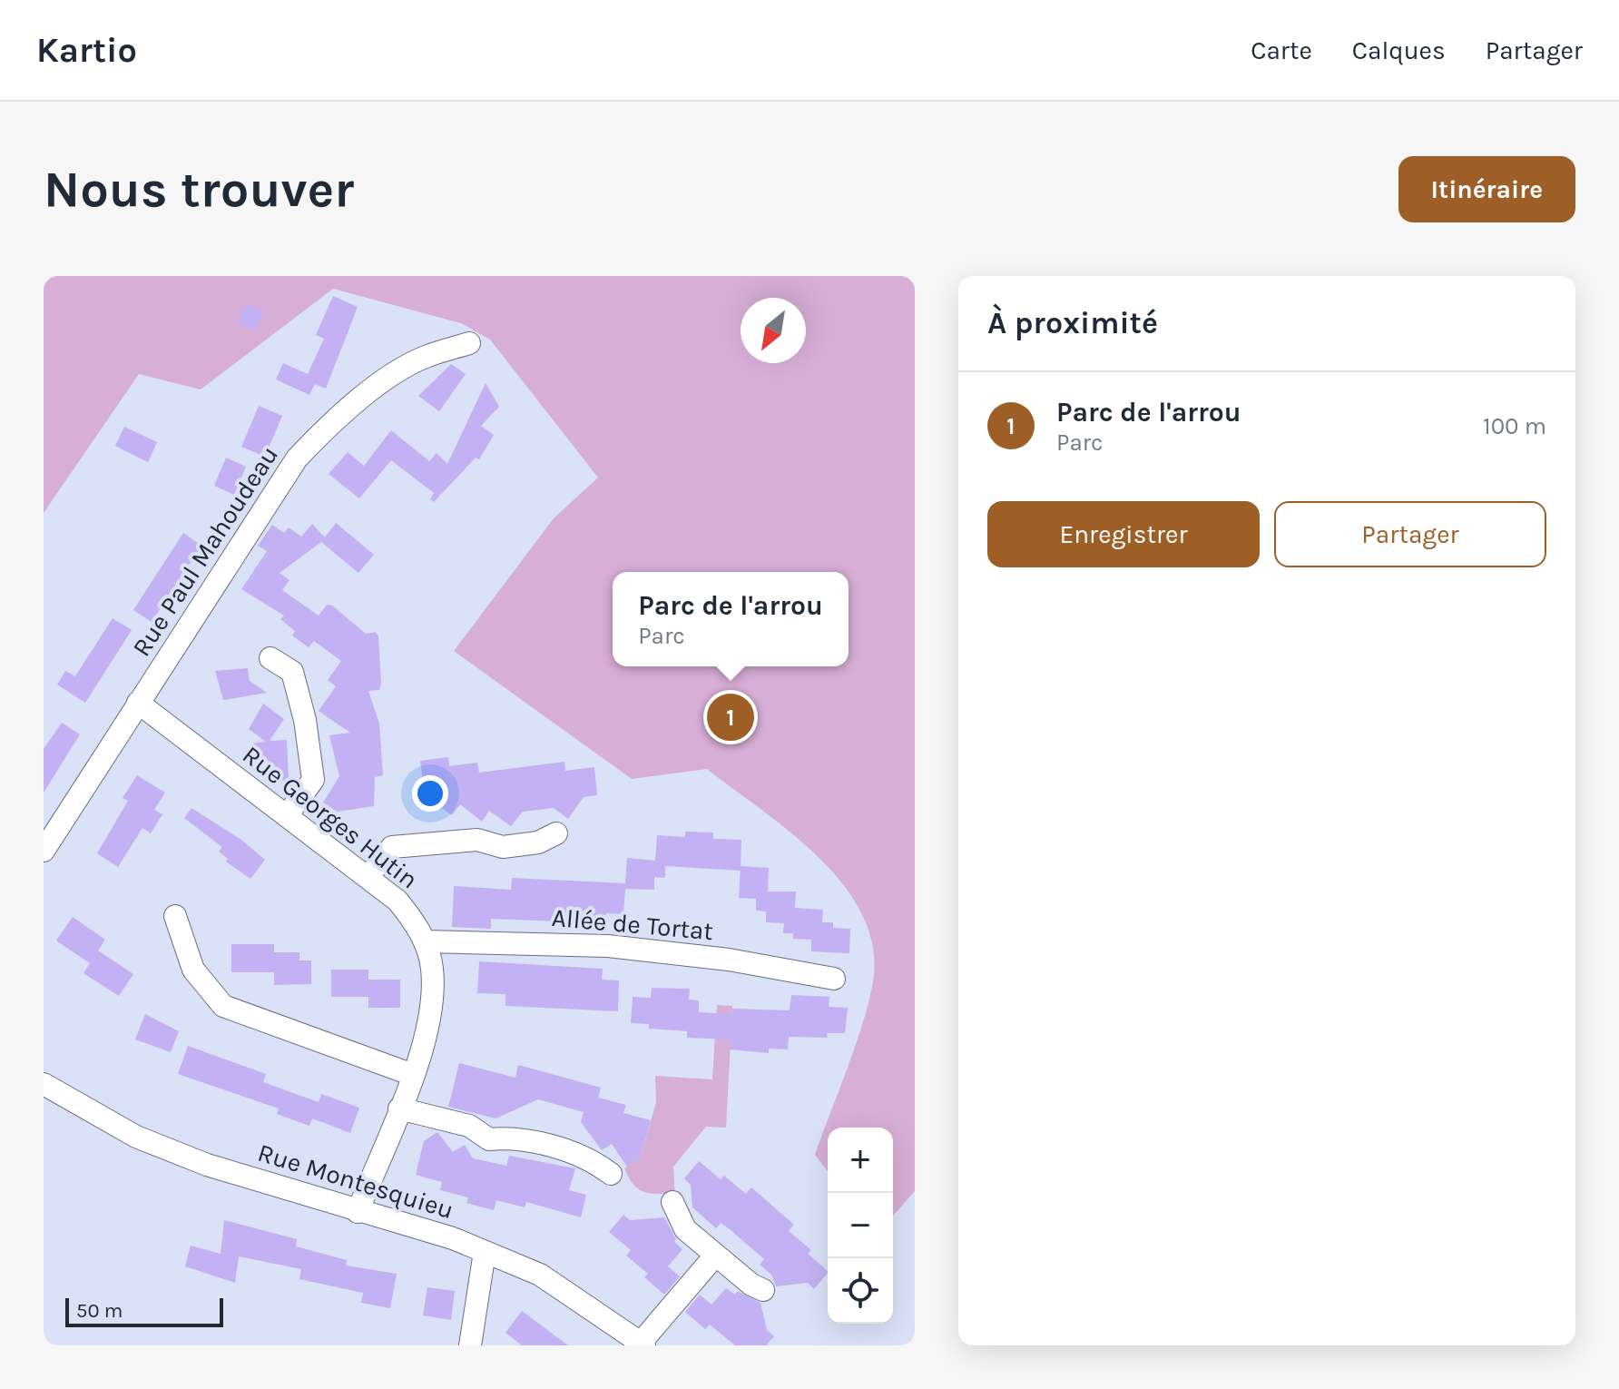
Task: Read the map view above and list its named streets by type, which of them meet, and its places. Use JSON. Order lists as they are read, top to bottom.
{
  "streets": {
    "street": [
      "Rue Paul Mahoudeau",
      "Rue Georges Hutin",
      "Allée de Tortat",
      "Rue Montesquieu"
    ]
  },
  "crossings": [
    ["Rue Paul Mahoudeau", "Rue Georges Hutin"],
    ["Rue Georges Hutin", "Allée de Tortat"],
    ["Rue Georges Hutin", "Rue Montesquieu"]
  ],
  "scale_bar": "50 m",
  "north": "bottom left",
  "page": {
    "header": "Kartio",
    "nav": ["Carte", "Calques", "Partager"],
    "buttons": [
      "Itinéraire",
      ["Enregistrer", "Partager"]
    ],
    "title": "Nous trouver",
    "heading": "À proximité",
    "list": [
      {
        "mark": "1",
        "name": "Parc de l'arrou",
        "note": "Parc",
        "value": "100 m"
      }
    ],
    "popup": ["Parc de l'arrou", "Parc"],
    "pins": "1",
    "map_buttons": ["+", "−"],
    "scale": "50 m"
  }
}
